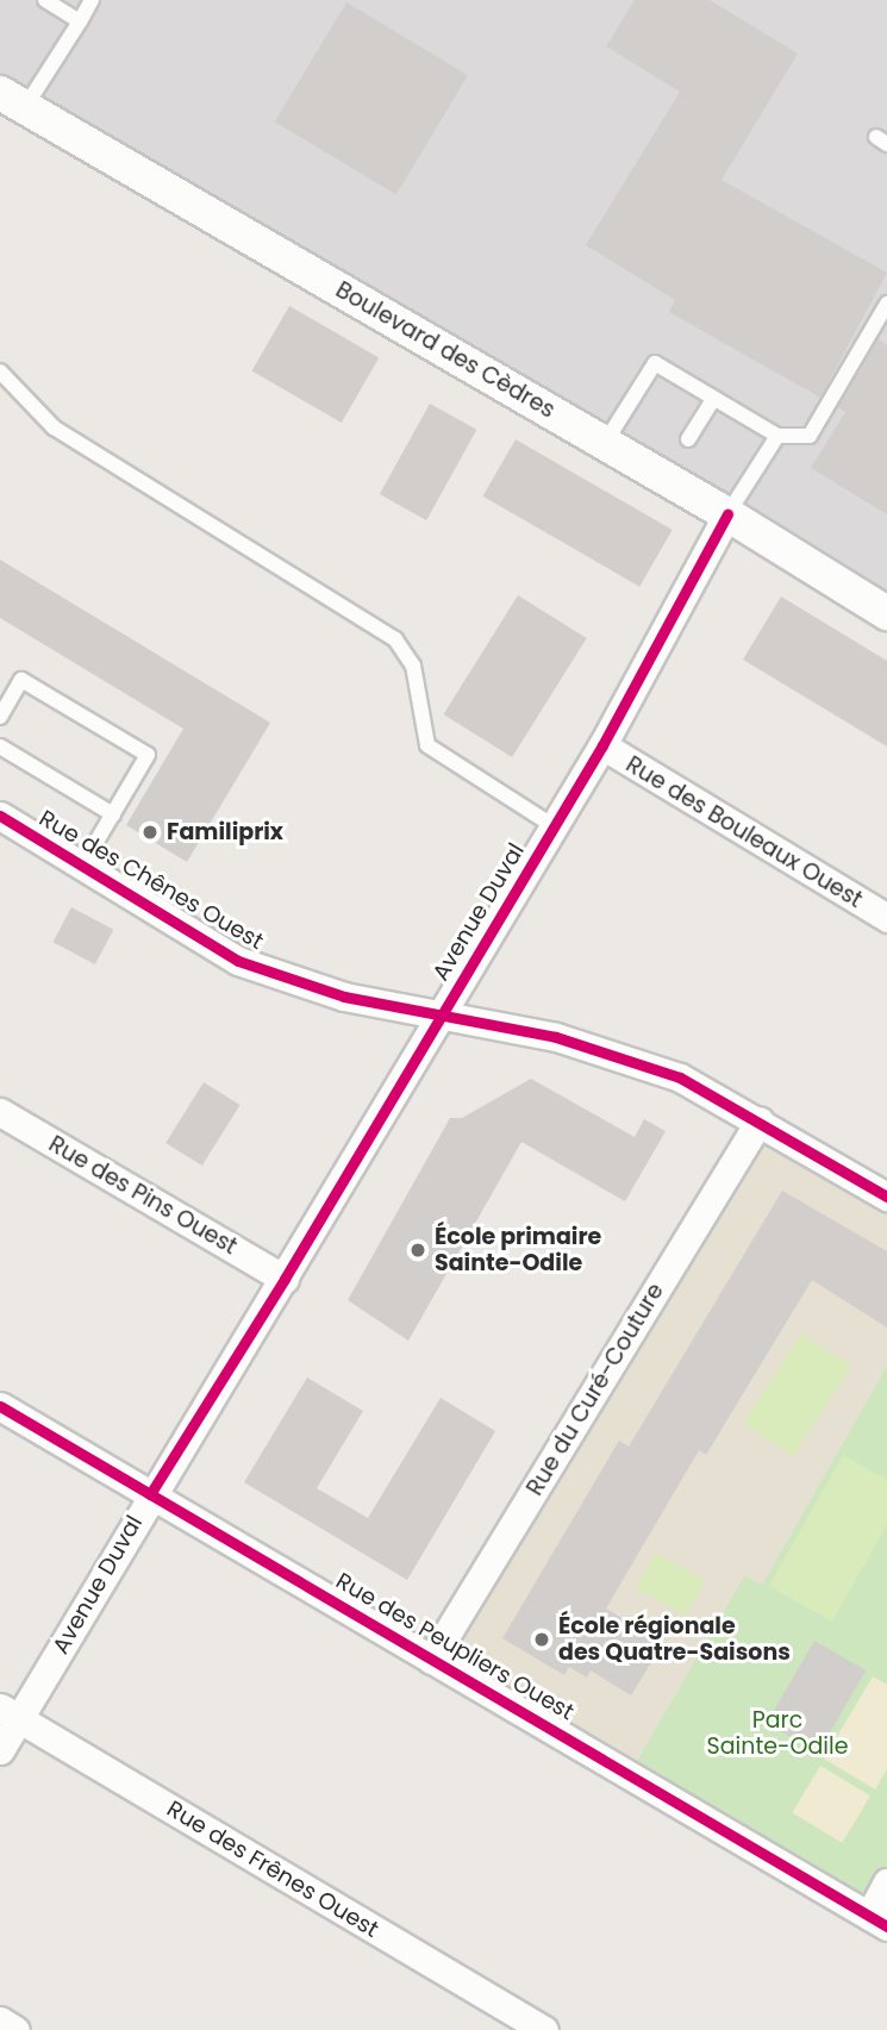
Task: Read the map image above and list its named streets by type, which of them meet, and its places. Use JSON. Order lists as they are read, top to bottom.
{
  "streets": {
    "street": [
      "Boulevard des Cèdres",
      "Rue des Bouleaux Ouest",
      "Rue des Chênes Ouest",
      "Avenue Duval",
      "Rue des Pins Ouest",
      "Rue du Curé-Couture",
      "Rue des Peupliers Ouest",
      "Rue des Frênes Ouest"
    ]
  },
  "crossings": [
    ["Boulevard des Cèdres", "Avenue Duval"],
    ["Rue des Bouleaux Ouest", "Avenue Duval"],
    ["Rue des Chênes Ouest", "Avenue Duval"],
    ["Rue des Chênes Ouest", "Rue du Curé-Couture"],
    ["Avenue Duval", "Rue des Pins Ouest"],
    ["Avenue Duval", "Rue des Peupliers Ouest"],
    ["Avenue Duval", "Rue des Frênes Ouest"],
    ["Rue du Curé-Couture", "Rue des Peupliers Ouest"]
  ],
  "parks": ["Parc Sainte-Odile"],
  "places": ["Familiprix", "École primaire Sainte-Odile", "École régionale des Quatre-Saisons"]
}
